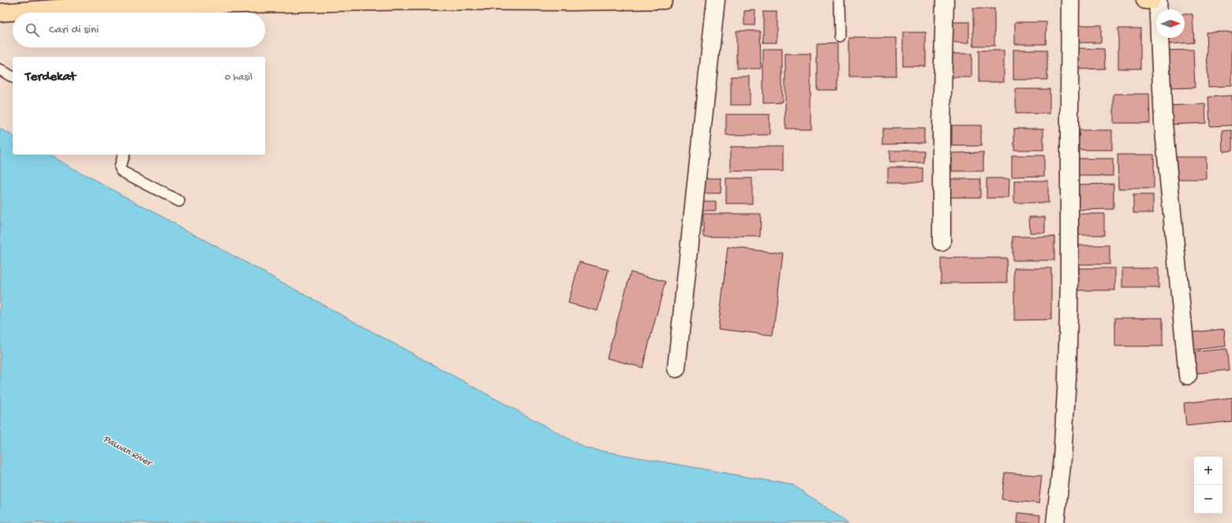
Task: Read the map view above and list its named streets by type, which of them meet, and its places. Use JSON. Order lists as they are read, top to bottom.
{
  "water": ["Pawan River"],
  "north": "right",
  "page": {
    "search": "Cari di sini",
    "heading": ["Terdekat", "0 hasil"],
    "map_buttons": ["+", "−"]
  }
}
